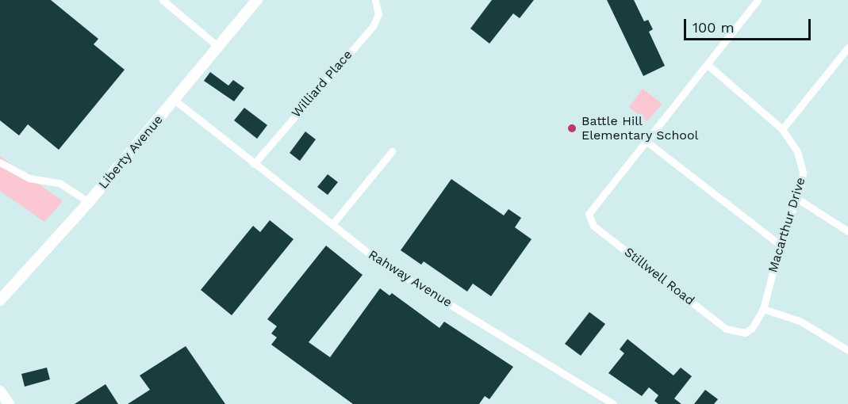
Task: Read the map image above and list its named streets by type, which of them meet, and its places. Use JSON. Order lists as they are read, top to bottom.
{
  "streets": {
    "street": [
      "Williard Place",
      "Liberty Avenue",
      "Macarthur Drive",
      "Stillwell Road",
      "Rahway Avenue"
    ]
  },
  "crossings": [
    ["Williard Place", "Rahway Avenue"],
    ["Liberty Avenue", "Rahway Avenue"],
    ["Macarthur Drive", "Stillwell Road"]
  ],
  "places": ["Battle Hill Elementary School"],
  "scale_bar": "100 m"
}
